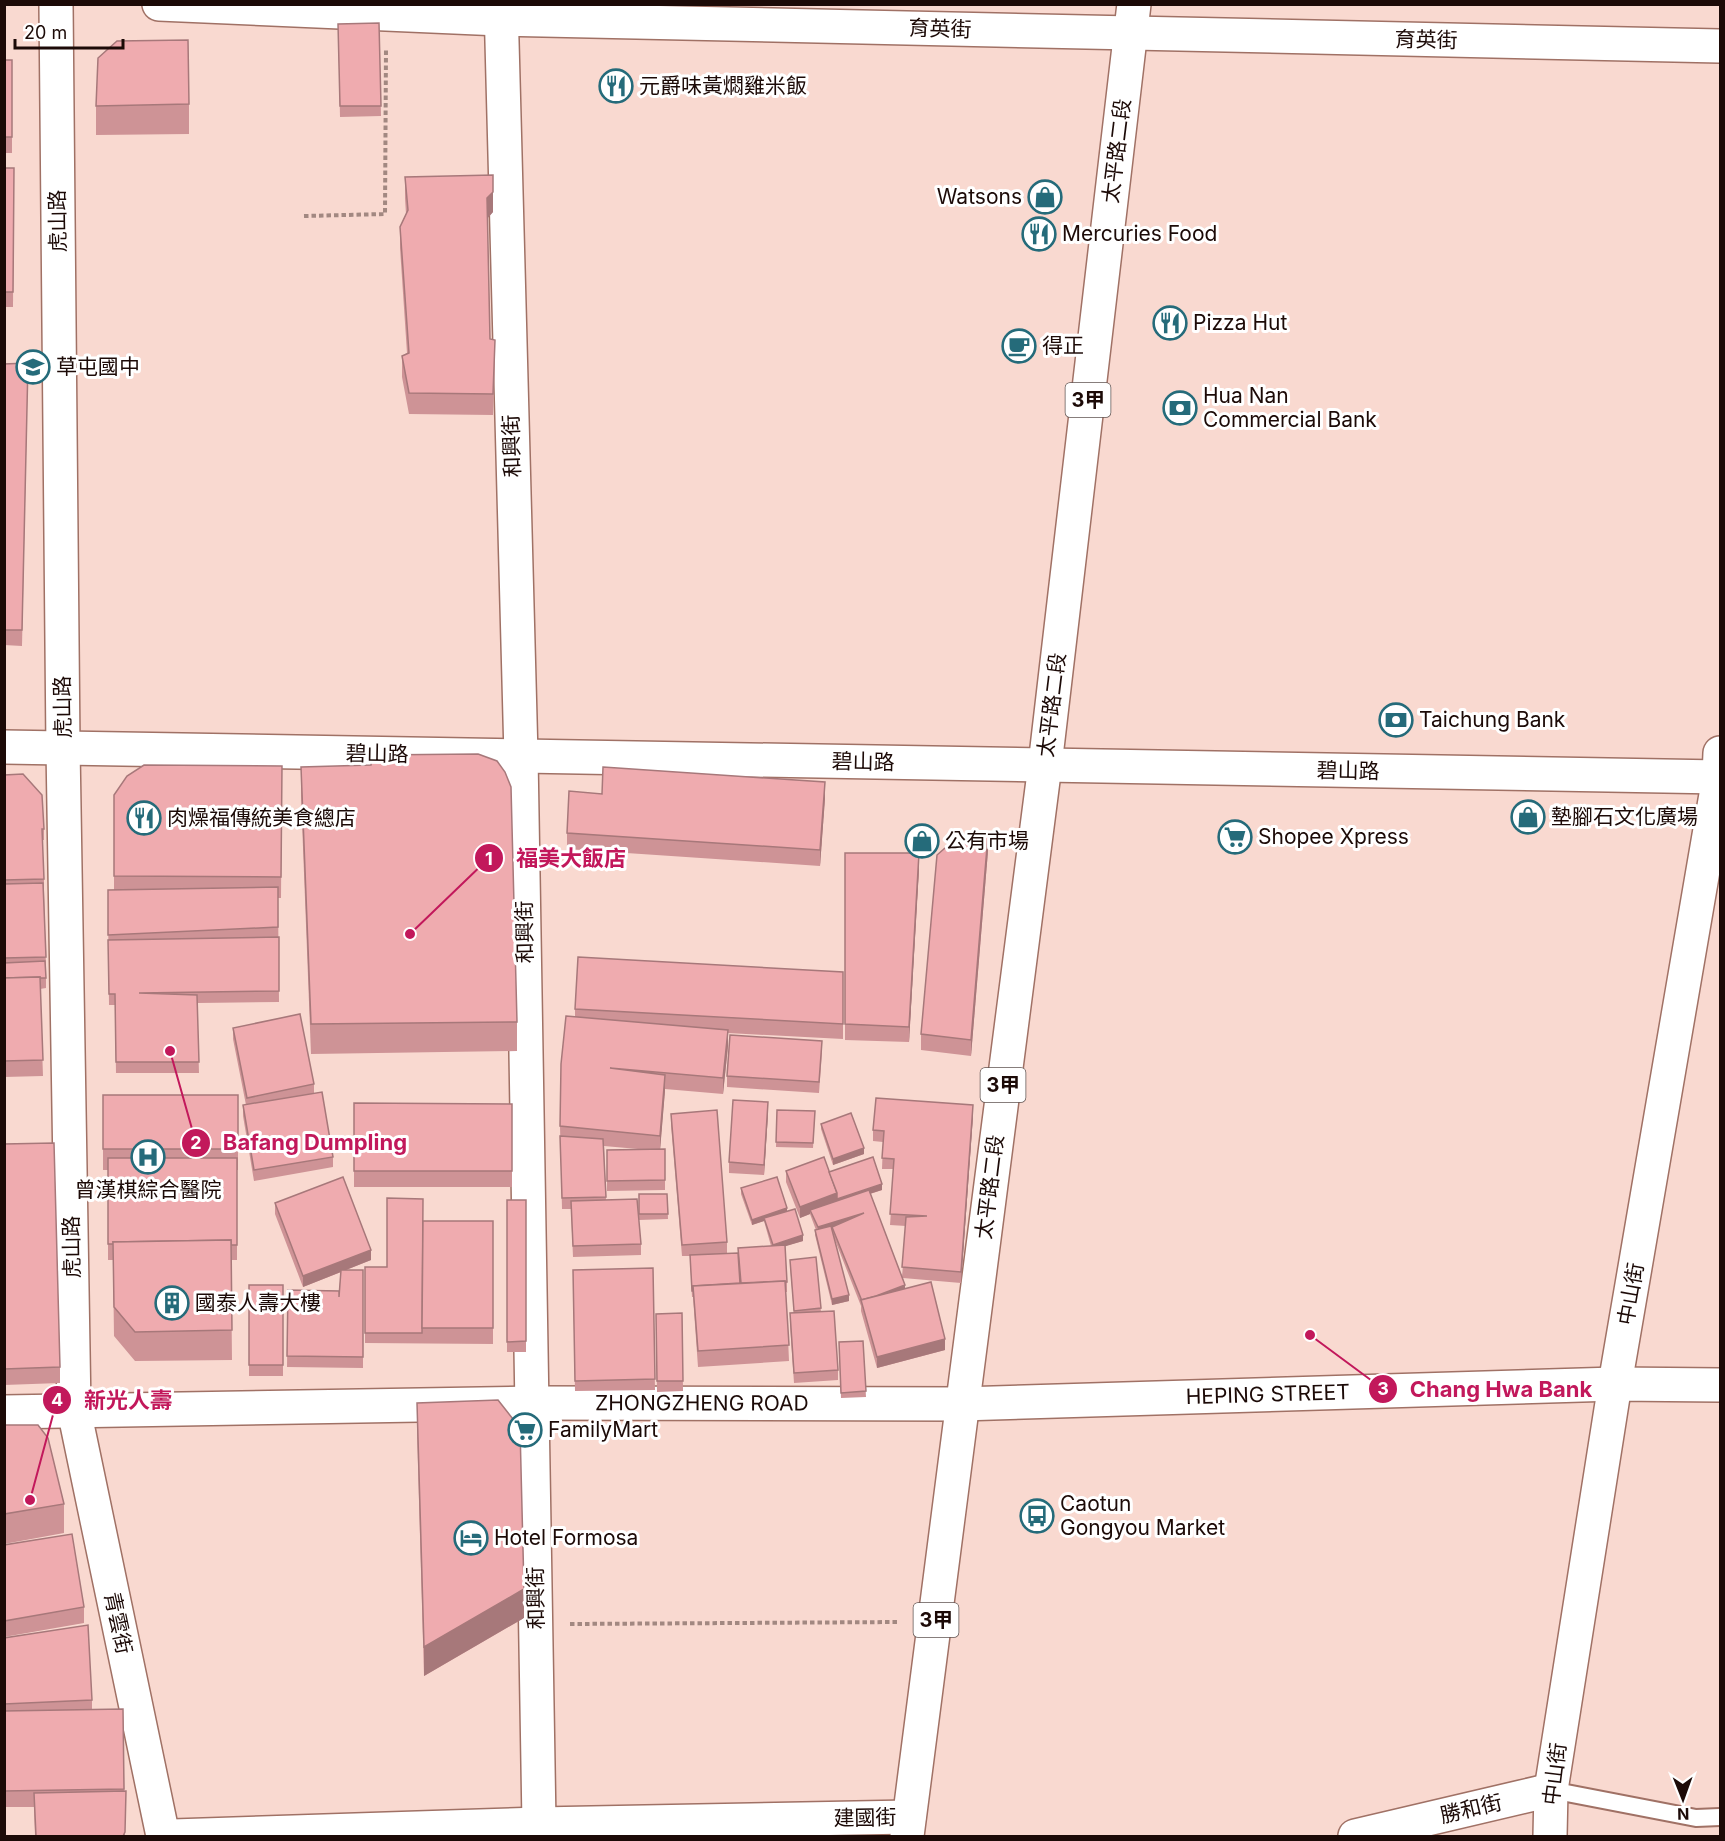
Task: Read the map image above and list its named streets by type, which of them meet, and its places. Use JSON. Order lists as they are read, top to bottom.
{
  "streets": {
    "street": [
      "育英街",
      "太平路二段",
      "虎山路",
      "3甲",
      "和興街",
      "碧山路",
      "中山街",
      "HEPING STREET",
      "ZHONGZHENG ROAD",
      "青雲街",
      "勝和街",
      "建國街"
    ]
  },
  "crossings": [
    ["育英街", "太平路二段"],
    ["育英街", "和興街"],
    ["太平路二段", "3甲"],
    ["太平路二段", "碧山路"],
    ["太平路二段", "HEPING STREET"],
    ["太平路二段", "ZHONGZHENG ROAD"],
    ["虎山路", "碧山路"],
    ["虎山路", "ZHONGZHENG ROAD"],
    ["虎山路", "青雲街"],
    ["3甲", "HEPING STREET"],
    ["3甲", "ZHONGZHENG ROAD"],
    ["3甲", "建國街"],
    ["和興街", "碧山路"],
    ["和興街", "ZHONGZHENG ROAD"],
    ["和興街", "建國街"],
    ["碧山路", "中山街"],
    ["中山街", "HEPING STREET"],
    ["中山街", "勝和街"],
    ["HEPING STREET", "ZHONGZHENG ROAD"],
    ["ZHONGZHENG ROAD", "青雲街"]
  ],
  "places": {
    "restaurant": [
      "元爵味黃燜雞米飯",
      "Mercuries Food",
      "Pizza Hut",
      "肉燥福傳統美食總店"
    ],
    "shop": ["Watsons", "墊腳石文化廣場", "公有市場"],
    "cafe": ["得正"],
    "school or university": ["草屯國中"],
    "bank": ["Hua Nan Commercial Bank", "Taichung Bank"],
    "supermarket": ["Shopee Xpress", "FamilyMart"],
    "other": [
      "福美大飯店",
      "Bafang Dumpling",
      "Chang Hwa Bank",
      "新光人壽"
    ],
    "hospital": ["曾漢棋綜合醫院"],
    "building": ["國泰人壽大樓"],
    "bus stop": ["Caotun Gongyou Market"],
    "hotel": ["Hotel Formosa"]
  },
  "scale_bar": "20 m",
  "north": "bottom"
}
